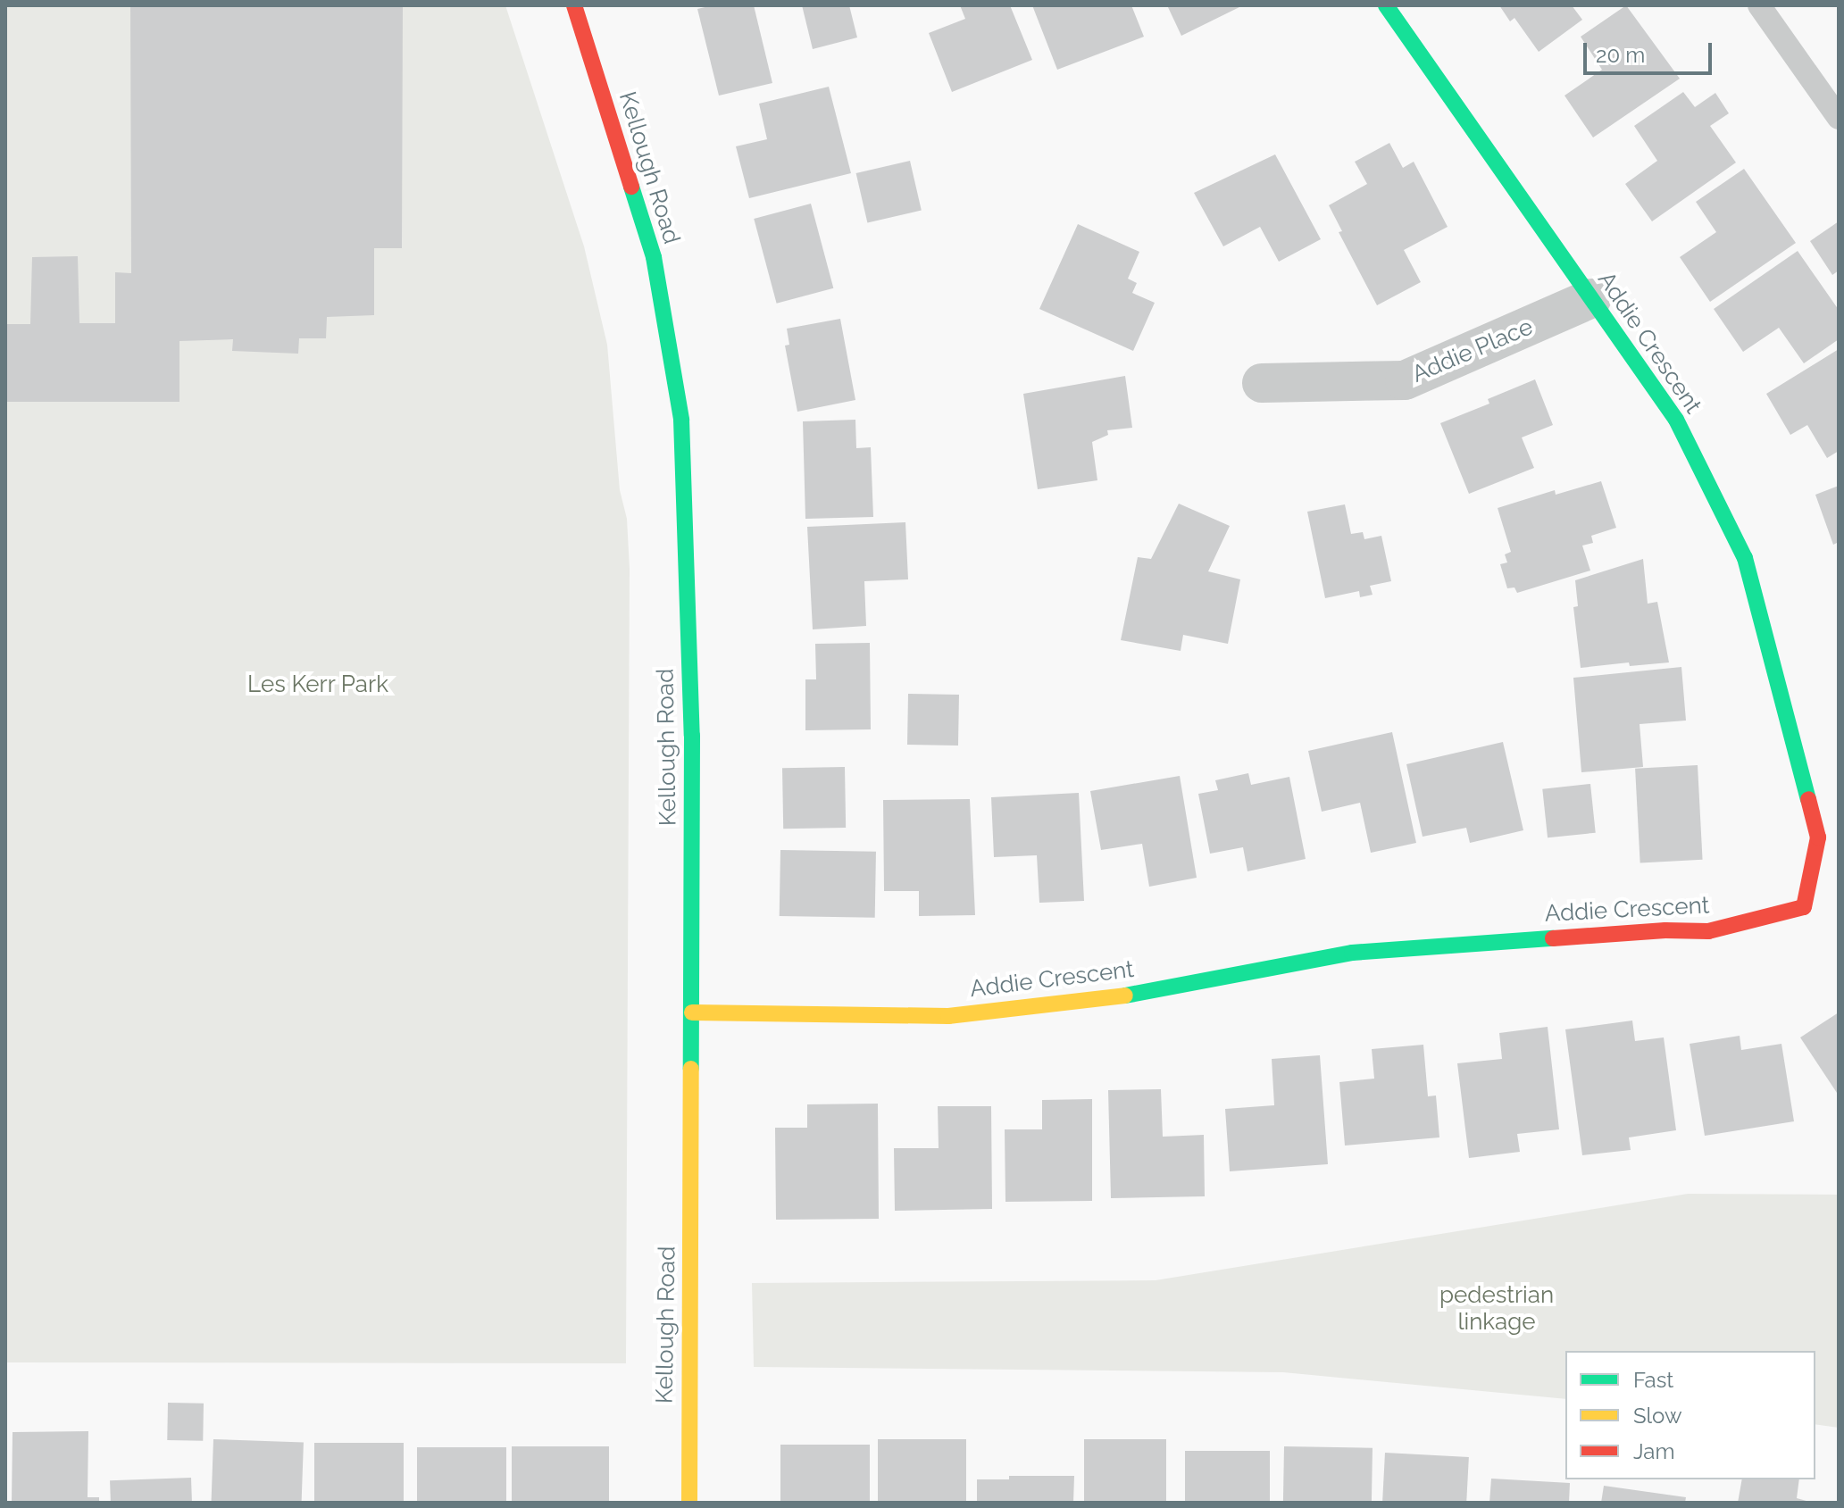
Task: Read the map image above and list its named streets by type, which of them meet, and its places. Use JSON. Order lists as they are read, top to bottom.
{
  "streets": {
    "street": ["Kellough Road", "Addie Crescent", "Addie Place"]
  },
  "crossings": [
    ["Kellough Road", "Addie Crescent"],
    ["Addie Crescent", "Addie Place"]
  ],
  "parks": ["Les Kerr Park", "pedestrian linkage"],
  "legend": ["Fast", "Slow", "Jam"],
  "scale_bar": "20 m"
}
